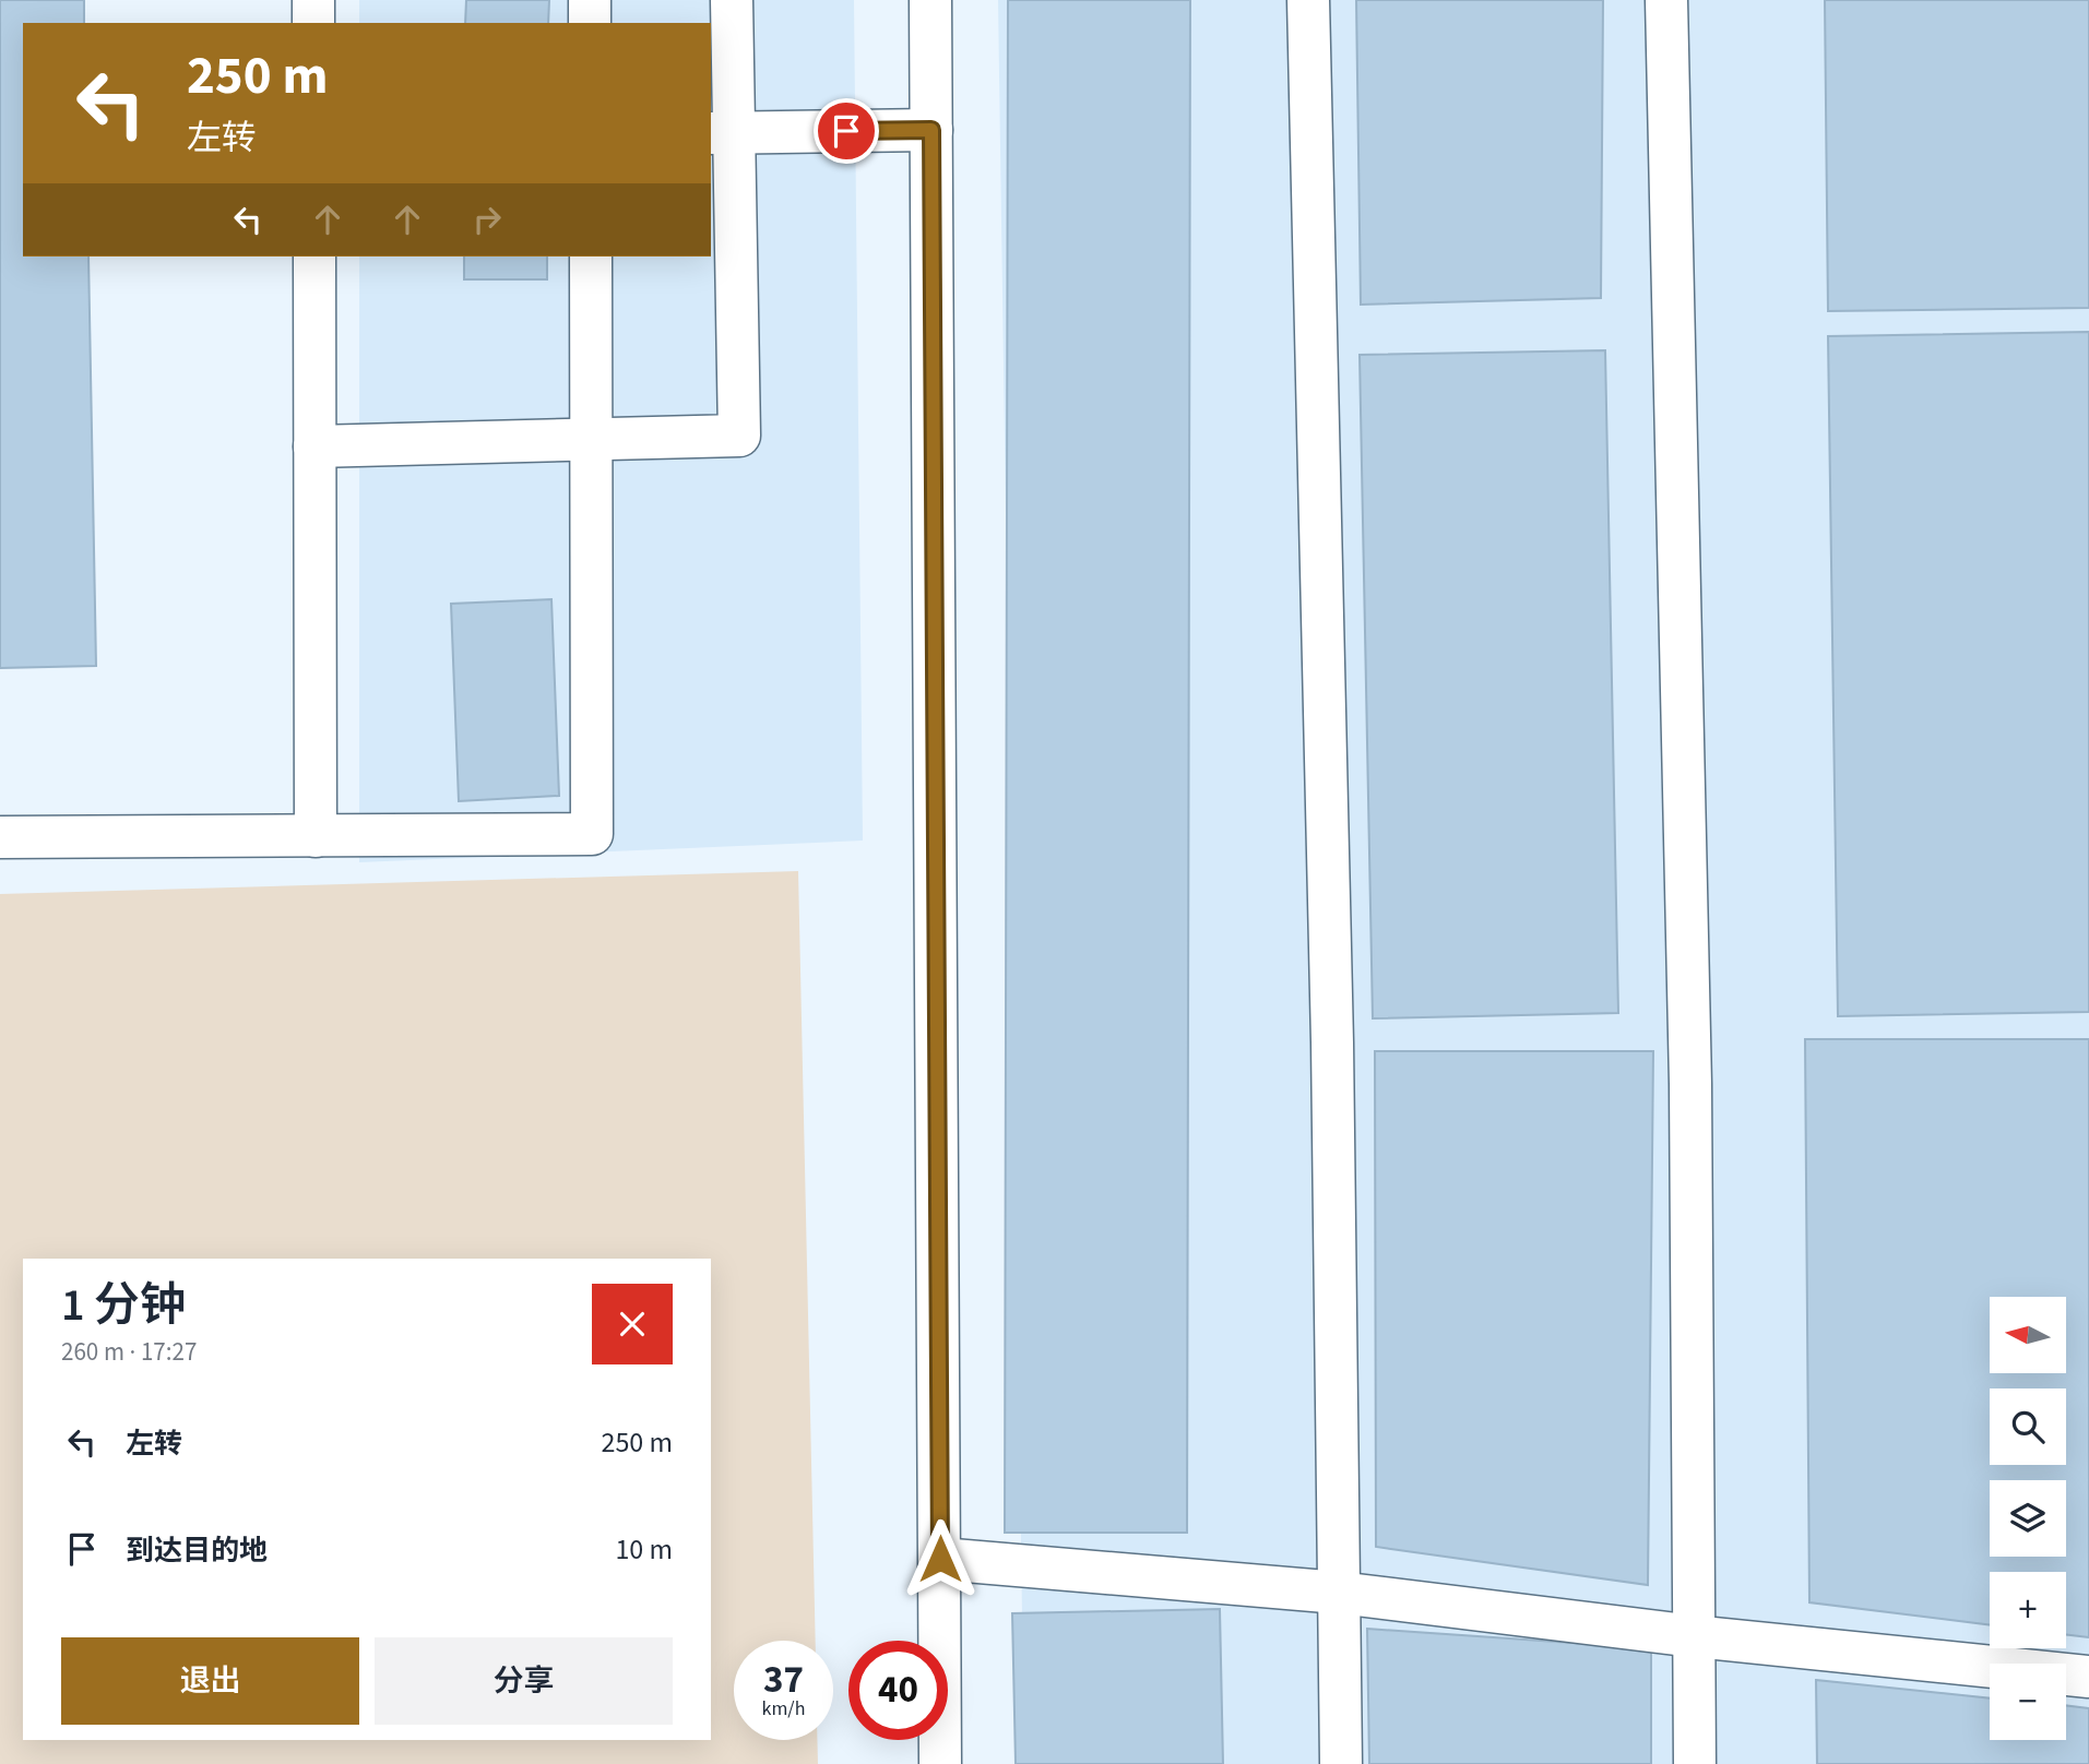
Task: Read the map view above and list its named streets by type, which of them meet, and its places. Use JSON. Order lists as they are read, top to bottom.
{
  "north": "left",
  "page": {
    "turn": ["250 m", "左转"],
    "heading": ["1 分钟", "260 m · 17:27"],
    "map_buttons": ["+", "−"],
    "list": [
      {
        "name": "左转",
        "value": "250 m"
      },
      {
        "name": "到达目的地",
        "value": "10 m"
      }
    ],
    "buttons": ["退出", "分享"],
    "speed": "37 km/h",
    "limit": "40"
  }
}
